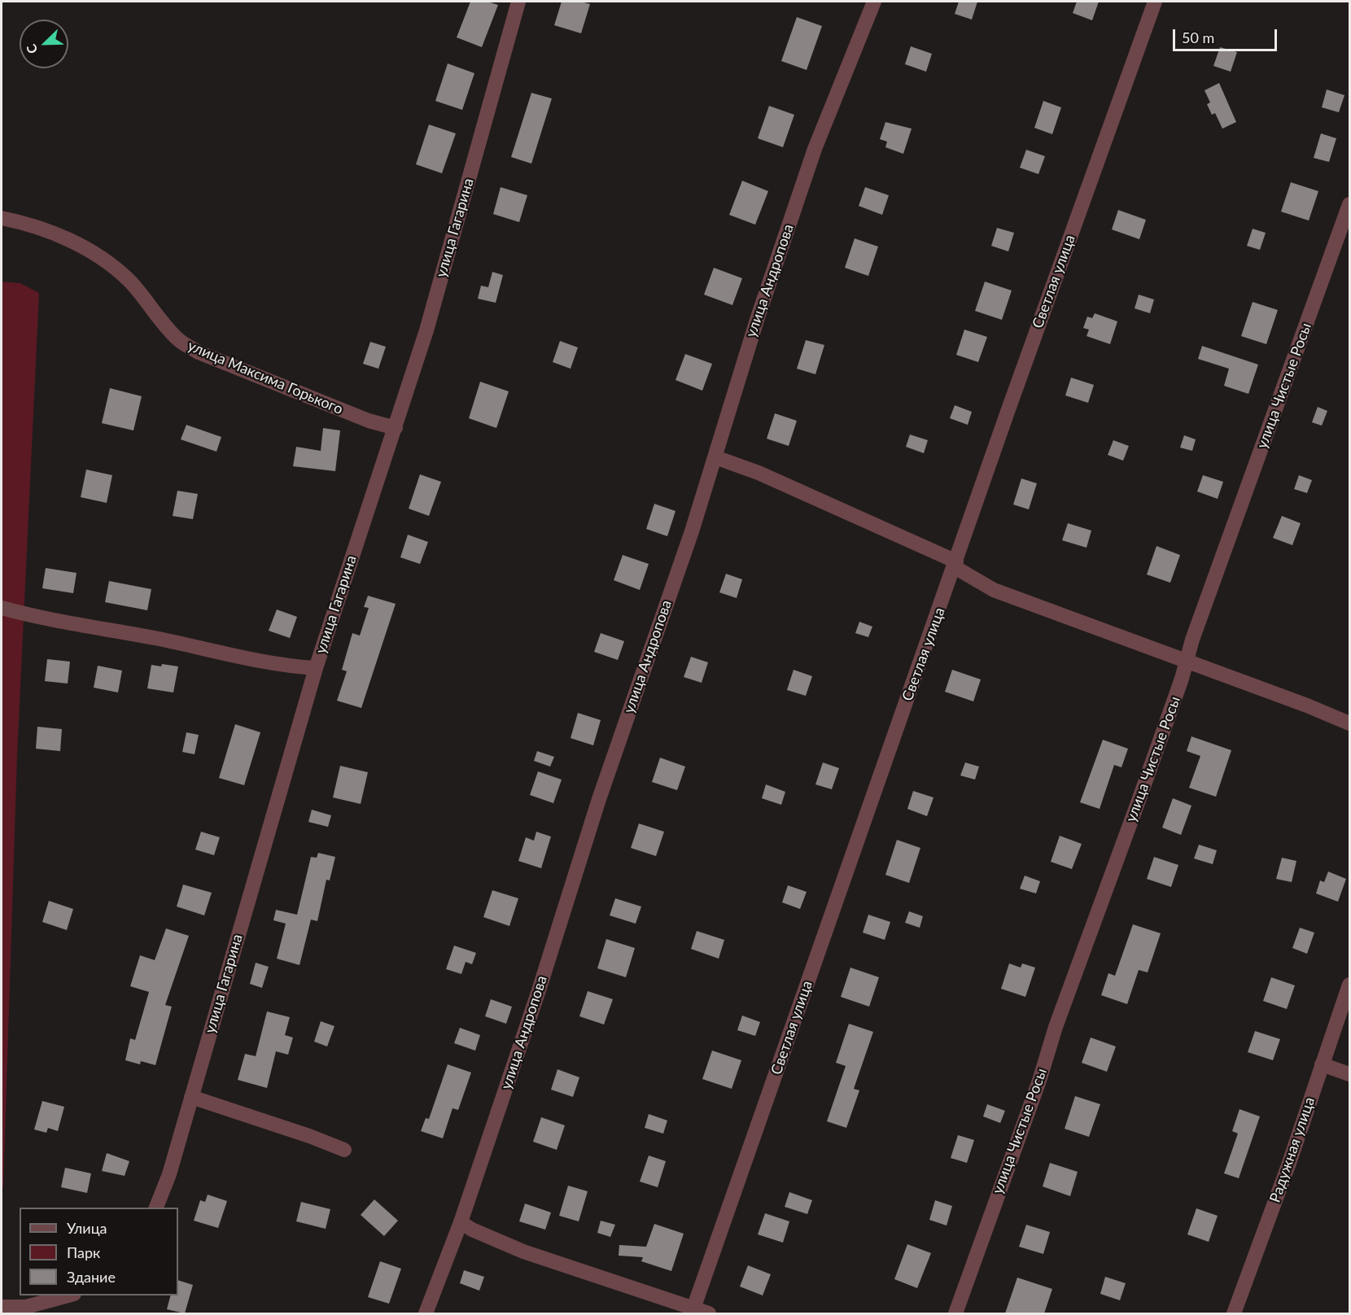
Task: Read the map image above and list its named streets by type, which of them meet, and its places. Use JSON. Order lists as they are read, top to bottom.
{
  "streets": {
    "street": [
      "улица Гагарина",
      "улица Андропова",
      "Светлая улица",
      "улица Максима Горького",
      "улица Чистые Росы",
      "Радужная улица"
    ]
  },
  "crossings": [
    ["улица Гагарина", "улица Максима Горького"]
  ],
  "legend": ["Улица", "Парк", "Здание"],
  "scale_bar": "50 m",
  "north": "bottom left"
}
